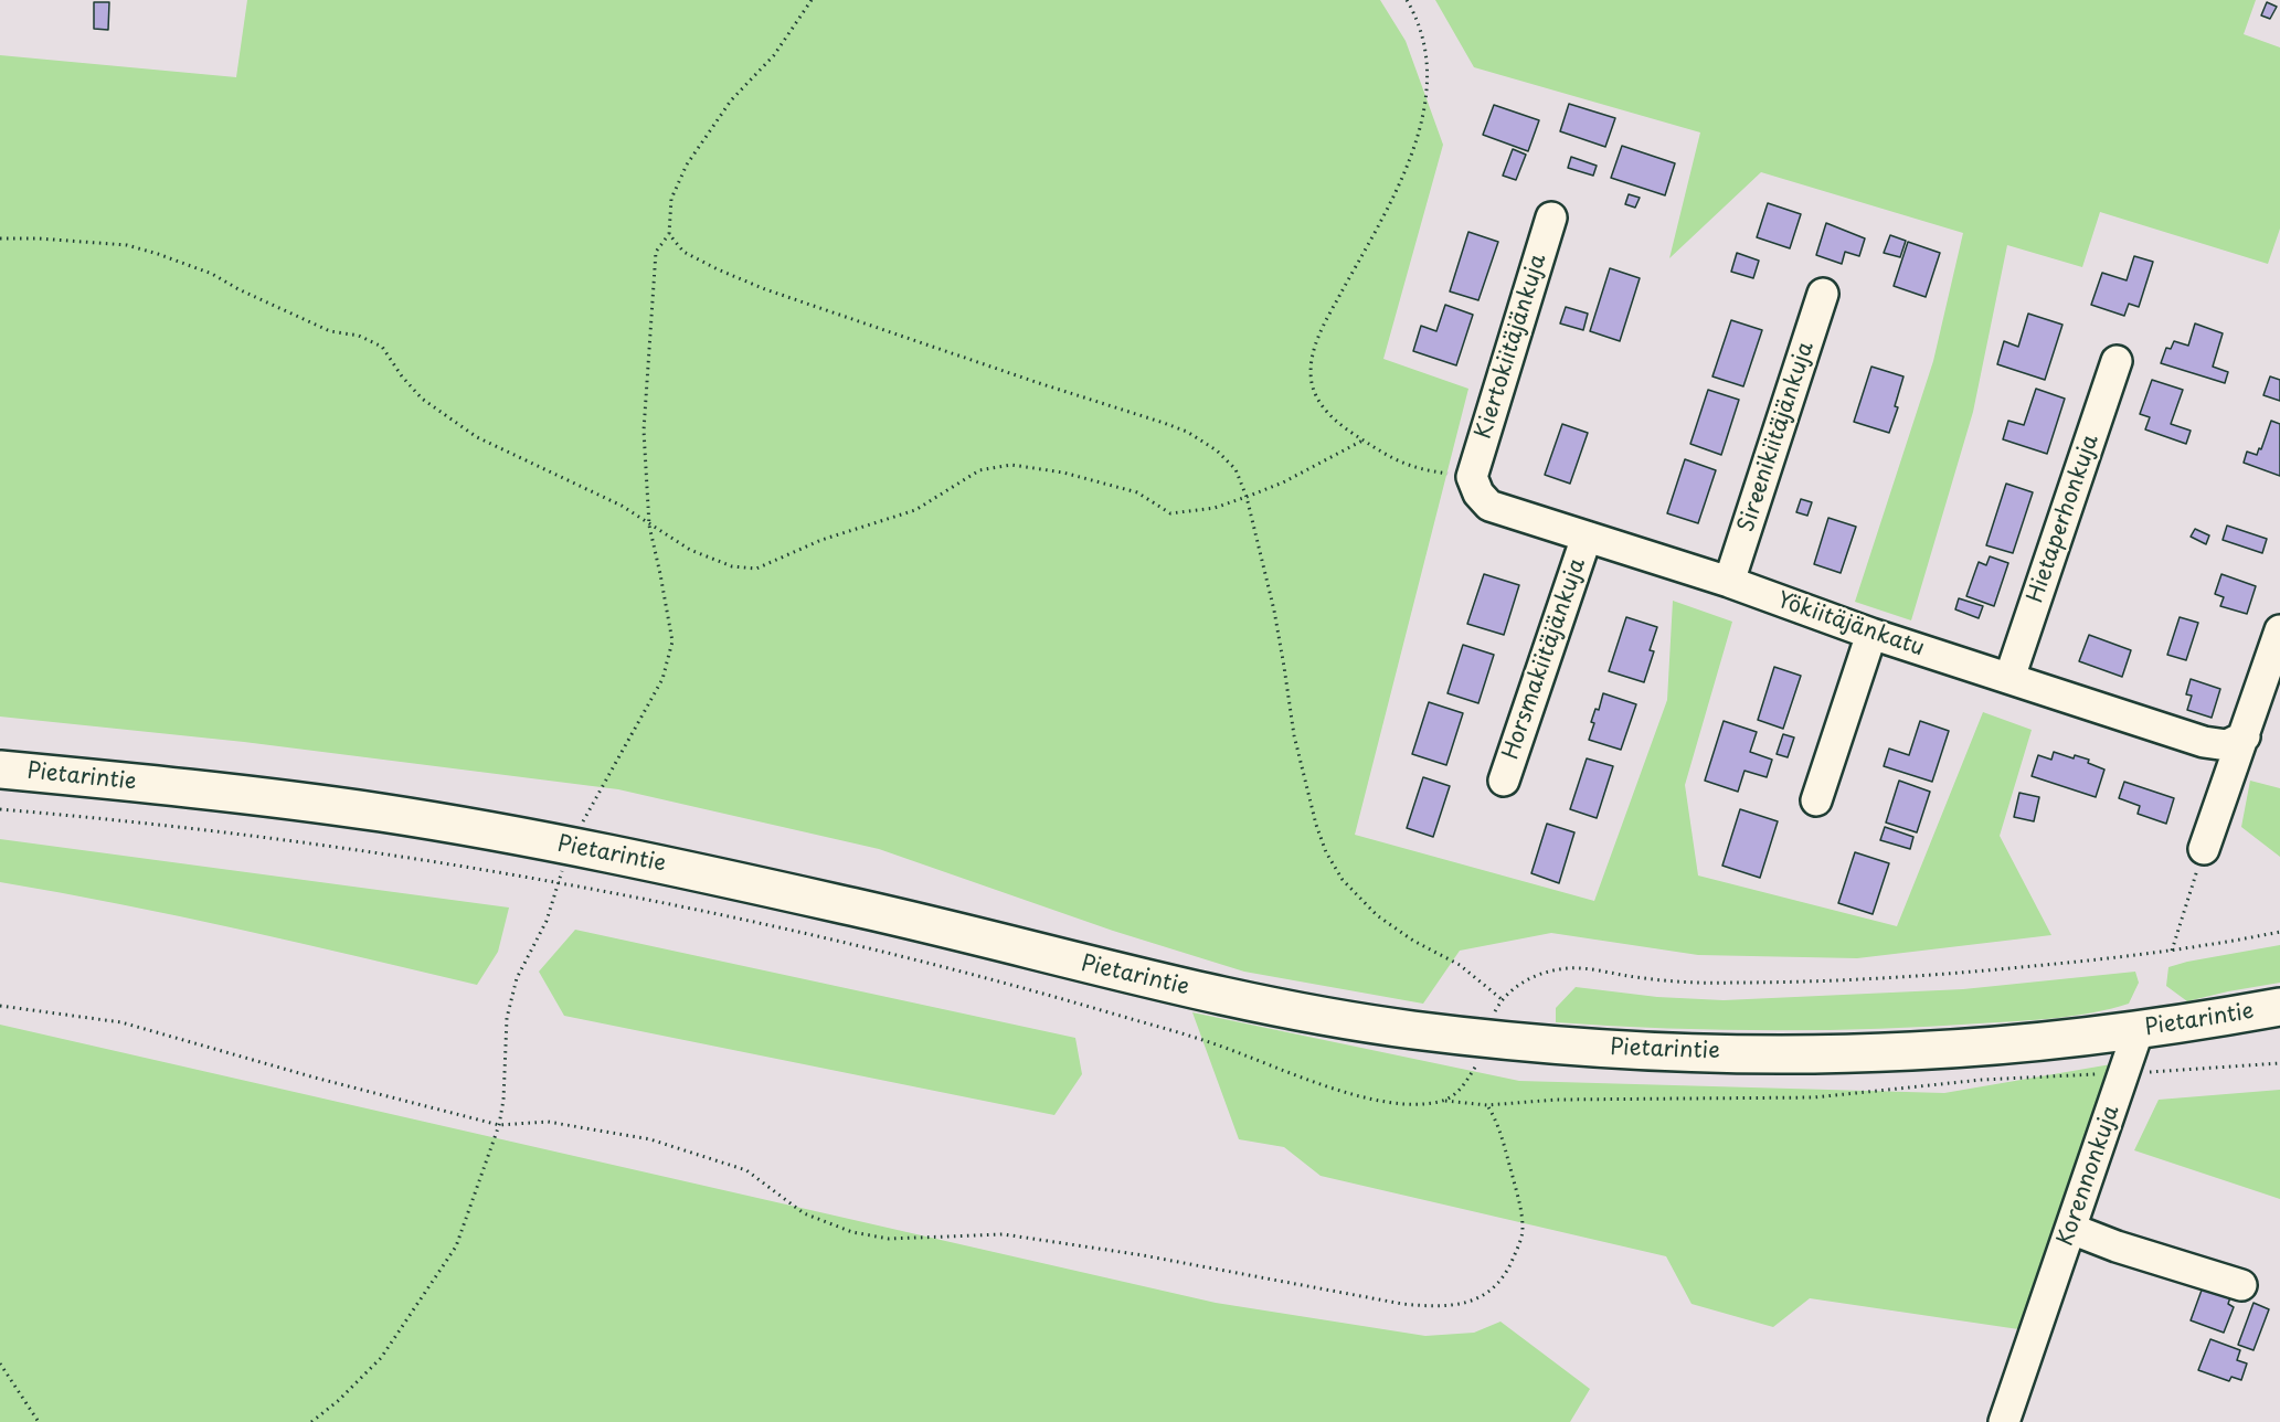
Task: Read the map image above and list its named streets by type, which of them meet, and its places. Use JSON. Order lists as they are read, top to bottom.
{
  "streets": {
    "main road": ["Pietarintie"],
    "street": [
      "Kiertokiitäjänkuja",
      "Sireenikiitäjänkuja",
      "Hietaperhonkuja",
      "Yökiitäjänkatu",
      "Horsmakiitäjänkuja",
      "Korennonkuja"
    ]
  },
  "crossings": [
    ["Kiertokiitäjänkuja", "Yökiitäjänkatu"],
    ["Sireenikiitäjänkuja", "Yökiitäjänkatu"],
    ["Hietaperhonkuja", "Yökiitäjänkatu"],
    ["Yökiitäjänkatu", "Horsmakiitäjänkuja"],
    ["Pietarintie", "Korennonkuja"]
  ]
}
